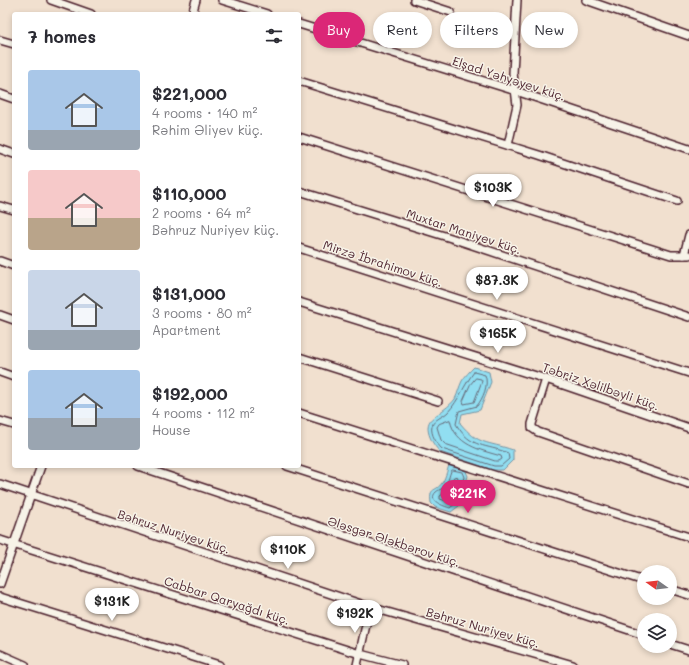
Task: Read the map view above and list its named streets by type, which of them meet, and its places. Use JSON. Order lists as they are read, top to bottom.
{
  "streets": {
    "street": [
      "Elşad Yəhyəyev küç.",
      "Muxtar Maniyev küç.",
      "Mirzə İbrahimov küç.",
      "Təbriz Xəlilbəyli küç.",
      "Bəhruz Nuriyev küç.",
      "Ələsgər Ələkbərov küç.",
      "Cabbar Qaryağdı küç."
    ]
  },
  "north": "left",
  "page": {
    "chip": [
      "Buy",
      "Rent",
      "Filters",
      "New"
    ],
    "heading": "7 homes",
    "list": [
      {
        "name": "$221,000",
        "note": "4 rooms · 140 m² · Rəhim Əliyev küç."
      },
      {
        "name": "$110,000",
        "note": "2 rooms · 64 m² · Bəhruz Nuriyev küç."
      },
      {
        "name": "$131,000",
        "note": "3 rooms · 80 m² · Apartment"
      },
      {
        "name": "$192,000",
        "note": "4 rooms · 112 m² · House"
      }
    ],
    "price": [
      "$103K",
      "$87.3K",
      "$165K",
      "$221K",
      "$110K",
      "$131K",
      "$192K"
    ]
  }
}
